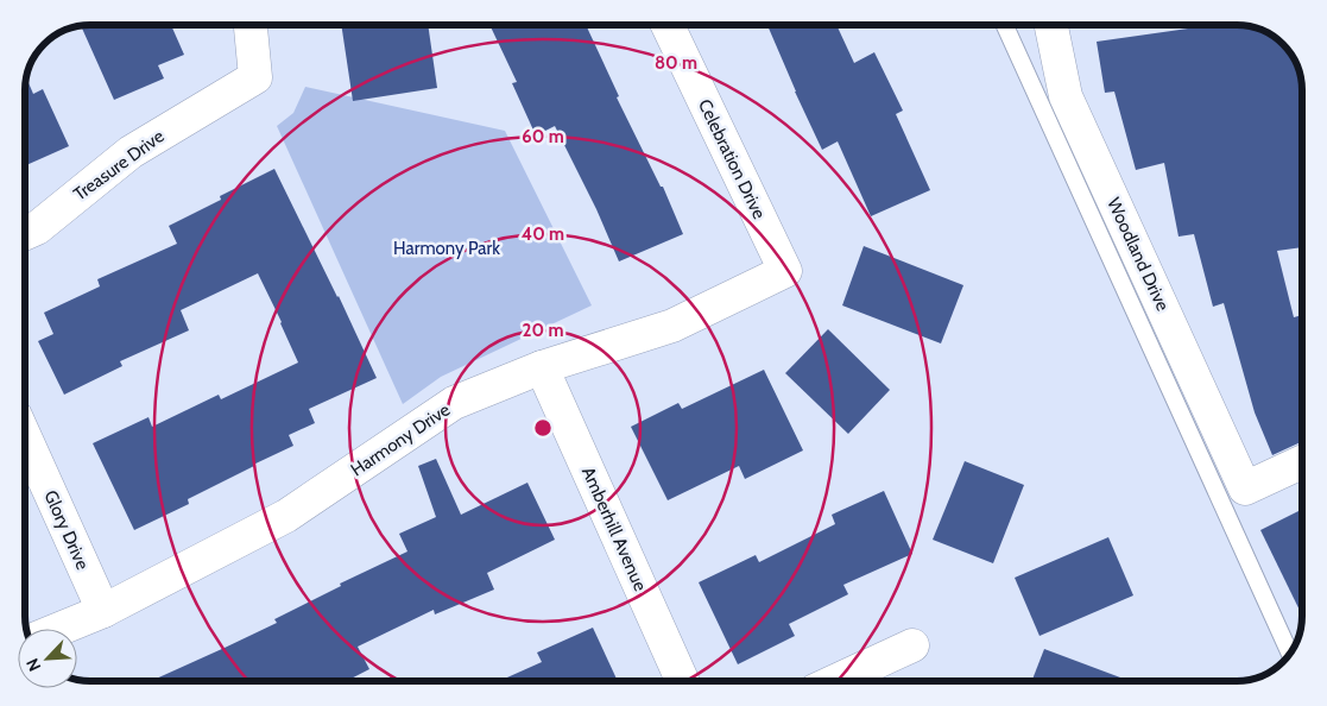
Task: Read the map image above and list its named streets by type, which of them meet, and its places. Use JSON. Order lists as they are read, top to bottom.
{
  "streets": {
    "street": [
      "Celebration Drive",
      "Treasure Drive",
      "Woodland Drive",
      "Harmony Drive",
      "Amberhill Avenue",
      "Glory Drive"
    ]
  },
  "crossings": [
    ["Celebration Drive", "Harmony Drive"],
    ["Harmony Drive", "Amberhill Avenue"],
    ["Harmony Drive", "Glory Drive"]
  ],
  "parks": ["Harmony Park"],
  "north": "bottom left",
  "rings": [
    "80 m",
    "60 m",
    "40 m",
    "20 m"
  ]
}
